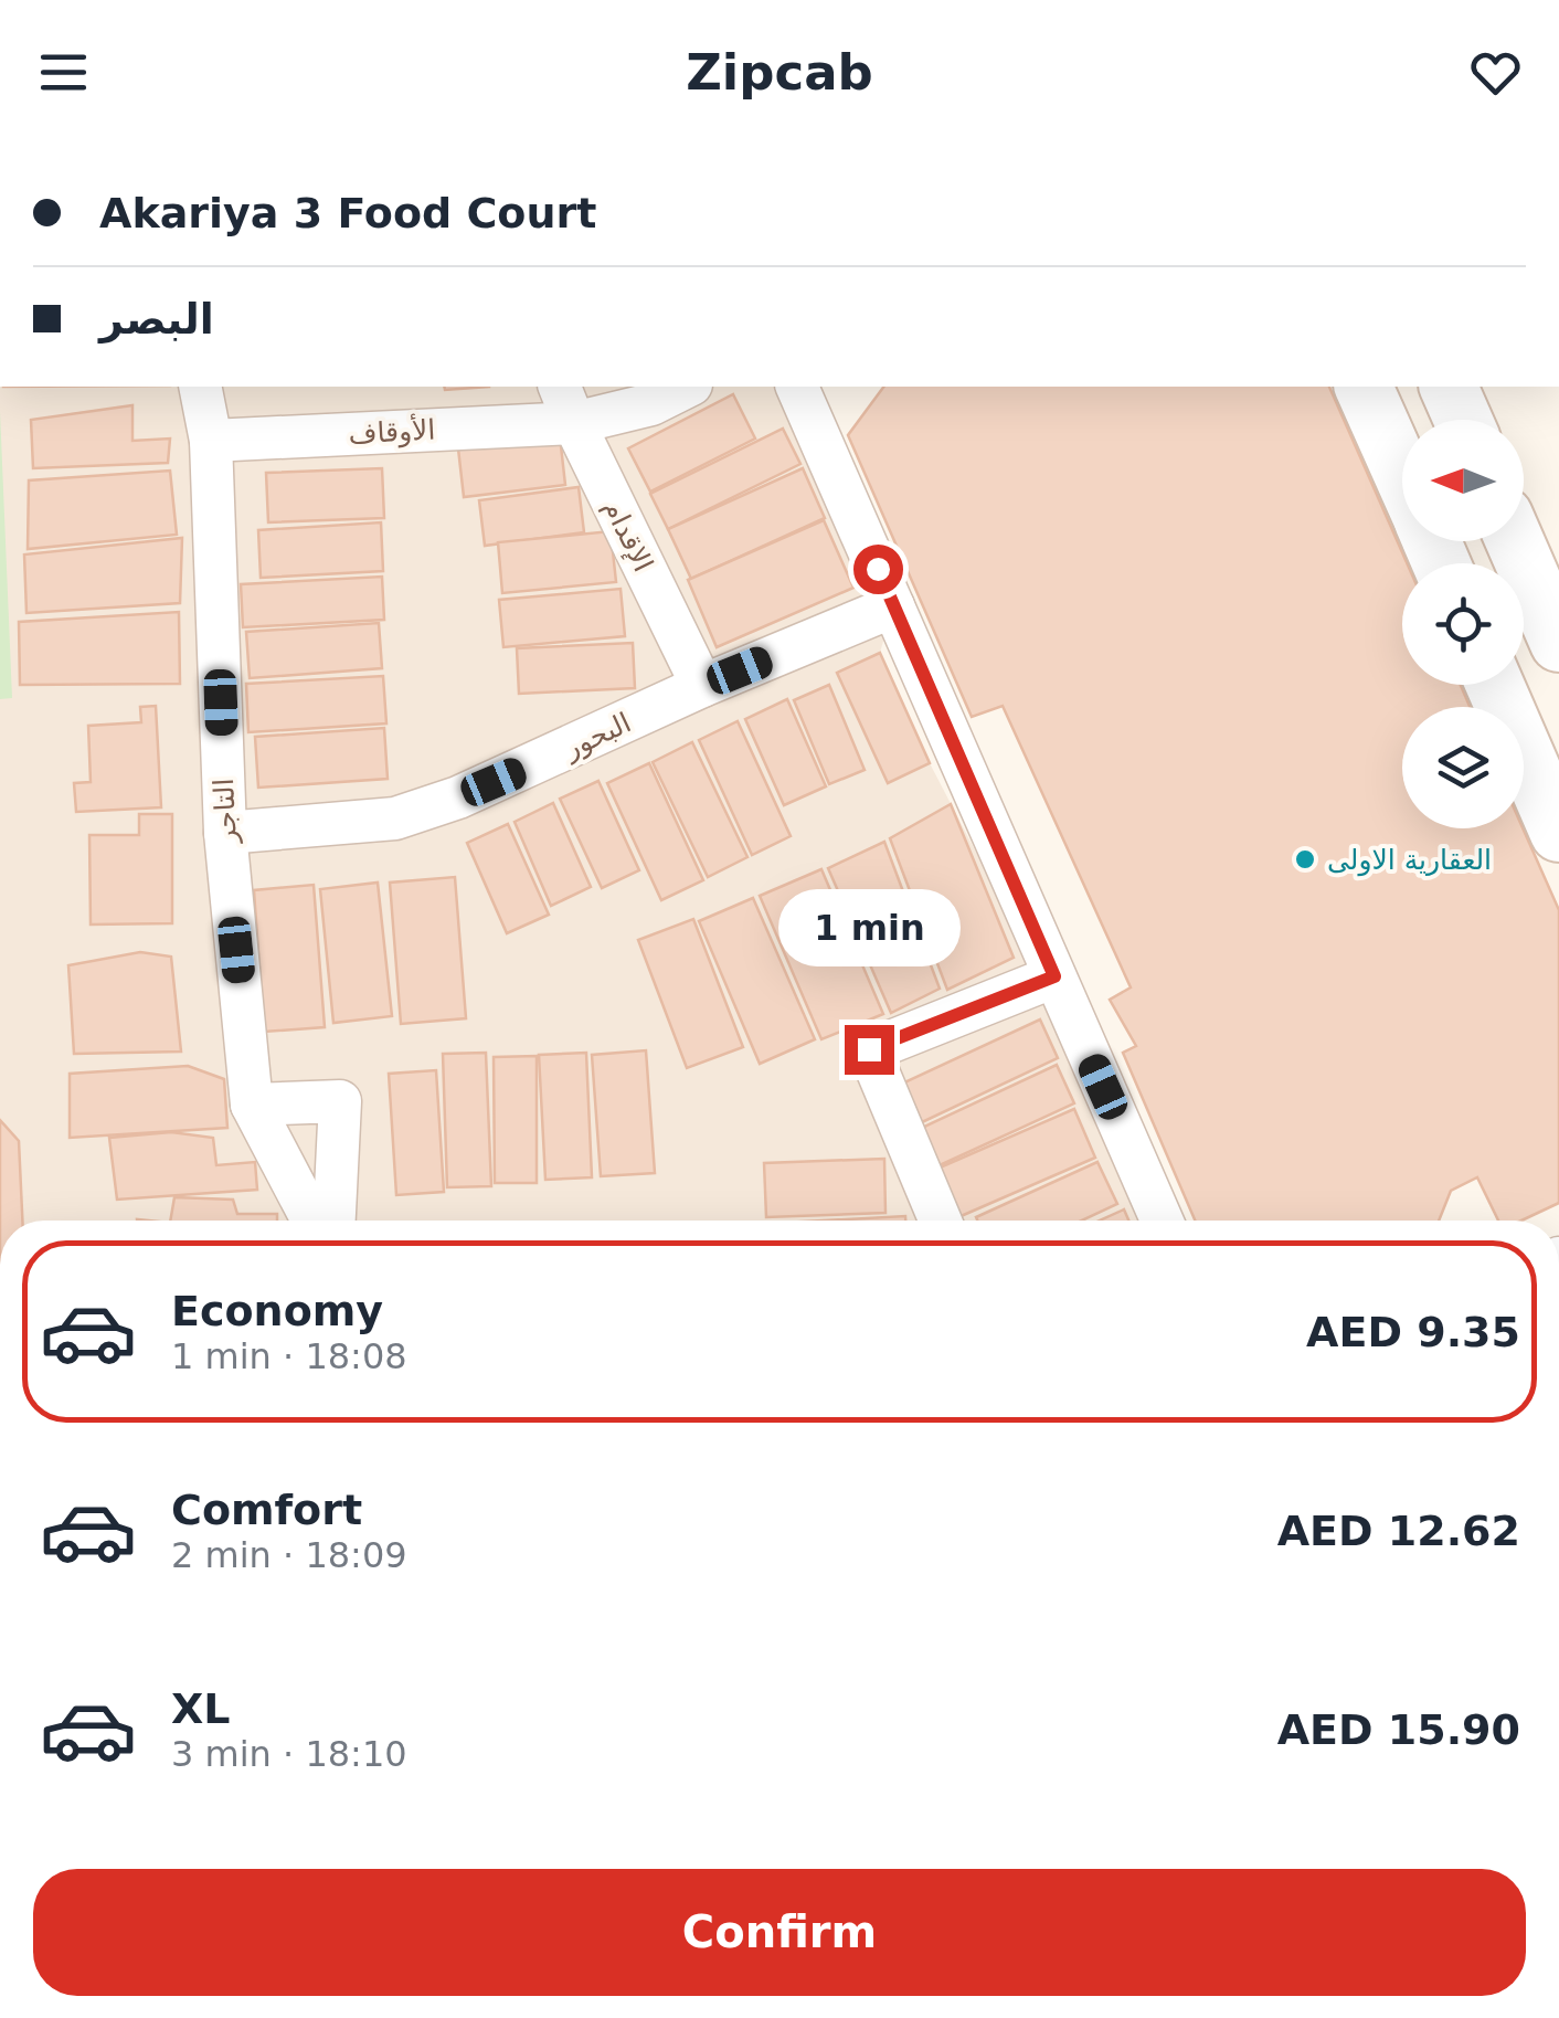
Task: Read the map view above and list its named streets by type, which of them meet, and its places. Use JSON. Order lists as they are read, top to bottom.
{
  "streets": {
    "street": [
      "الأوقاف",
      "الإقدام",
      "البحور",
      "التاجر"
    ]
  },
  "crossings": [
    ["الأوقاف", "الإقدام"],
    ["الأوقاف", "التاجر"],
    ["الإقدام", "البحور"],
    ["البحور", "التاجر"]
  ],
  "places": ["العقارية الاولى"],
  "north": "left",
  "page": {
    "header": "Zipcab",
    "banner": ["Akariya 3 Food Court", "البصر"],
    "bubble": "1 min",
    "list": [
      {
        "name": "Economy",
        "note": "1 min · 18:08",
        "value": "AED 9.35"
      },
      {
        "name": "Comfort",
        "note": "2 min · 18:09",
        "value": "AED 12.62"
      },
      {
        "name": "XL",
        "note": "3 min · 18:10",
        "value": "AED 15.90"
      }
    ],
    "buttons": "Confirm"
  }
}
